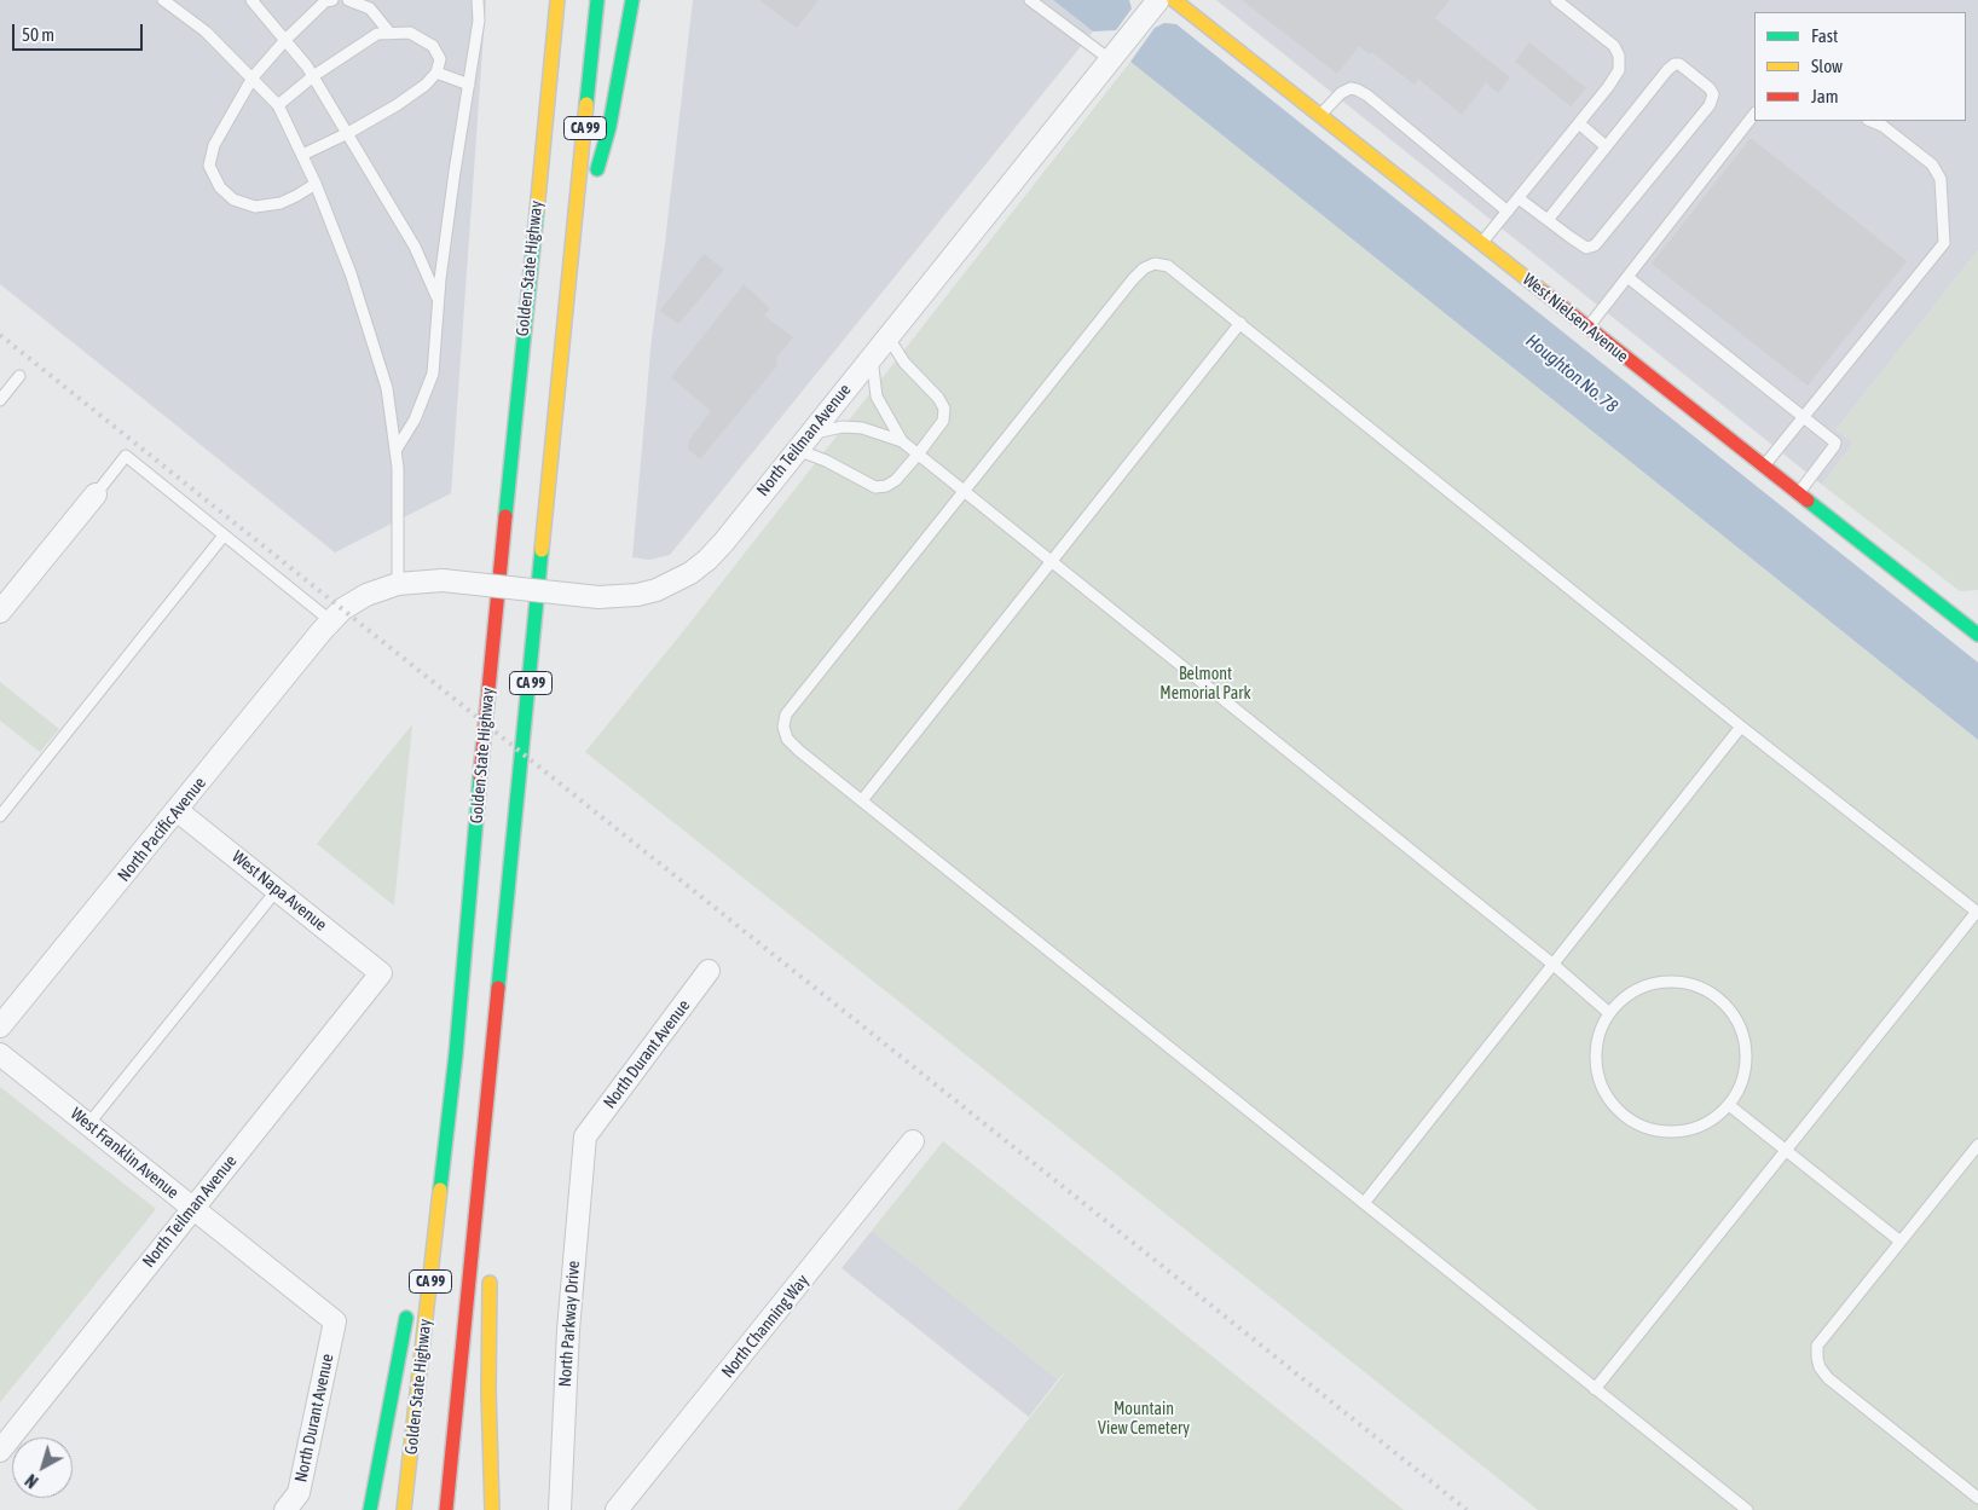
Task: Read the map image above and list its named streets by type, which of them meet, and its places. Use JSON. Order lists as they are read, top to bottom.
{
  "streets": {
    "main road": ["CA 99", "Golden State Highway", "West Nielsen Avenue"],
    "street": [
      "North Teilman Avenue",
      "North Pacific Avenue",
      "West Napa Avenue",
      "North Durant Avenue",
      "West Franklin Avenue",
      "North Parkway Drive",
      "North Channing Way"
    ]
  },
  "crossings": [
    ["North Teilman Avenue", "North Pacific Avenue"],
    ["North Teilman Avenue", "West Napa Avenue"],
    ["North Teilman Avenue", "West Franklin Avenue"],
    ["North Pacific Avenue", "West Napa Avenue"],
    ["North Durant Avenue", "West Franklin Avenue"],
    ["North Durant Avenue", "North Parkway Drive"]
  ],
  "water": ["Houghton No. 78"],
  "parks": ["Belmont Memorial Park", "Mountain View Cemetery"],
  "legend": ["Fast", "Slow", "Jam"],
  "scale_bar": "50 m",
  "north": "bottom left"
}
